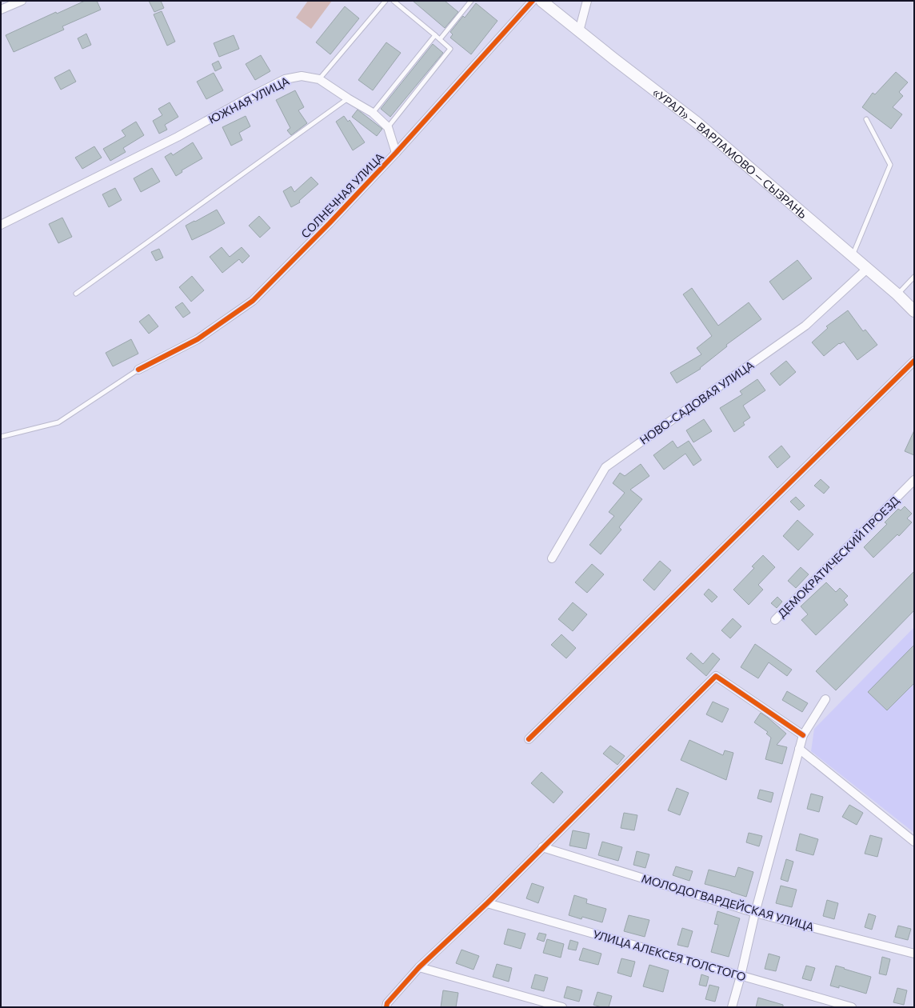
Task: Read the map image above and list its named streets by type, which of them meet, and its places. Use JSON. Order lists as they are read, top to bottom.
{
  "streets": {
    "main road": ["«УРАЛ» — ВАРЛАМОВО — СЫЗРАНЬ"],
    "street": [
      "ЮЖНАЯ УЛИЦА",
      "СОЛНЕЧНАЯ УЛИЦА",
      "НОВО-САДОВАЯ УЛИЦА",
      "ДЕМОКРАТИЧЕСКИЙ ПРОЕЗД",
      "МОЛОДОГВАРДЕЙСКАЯ УЛИЦА",
      "УЛИЦА АЛЕКСЕЯ ТОЛСТОГО"
    ]
  },
  "crossings": [
    ["ЮЖНАЯ УЛИЦА", "СОЛНЕЧНАЯ УЛИЦА"],
    ["«УРАЛ» — ВАРЛАМОВО — СЫЗРАНЬ", "НОВО-САДОВАЯ УЛИЦА"]
  ]
}
